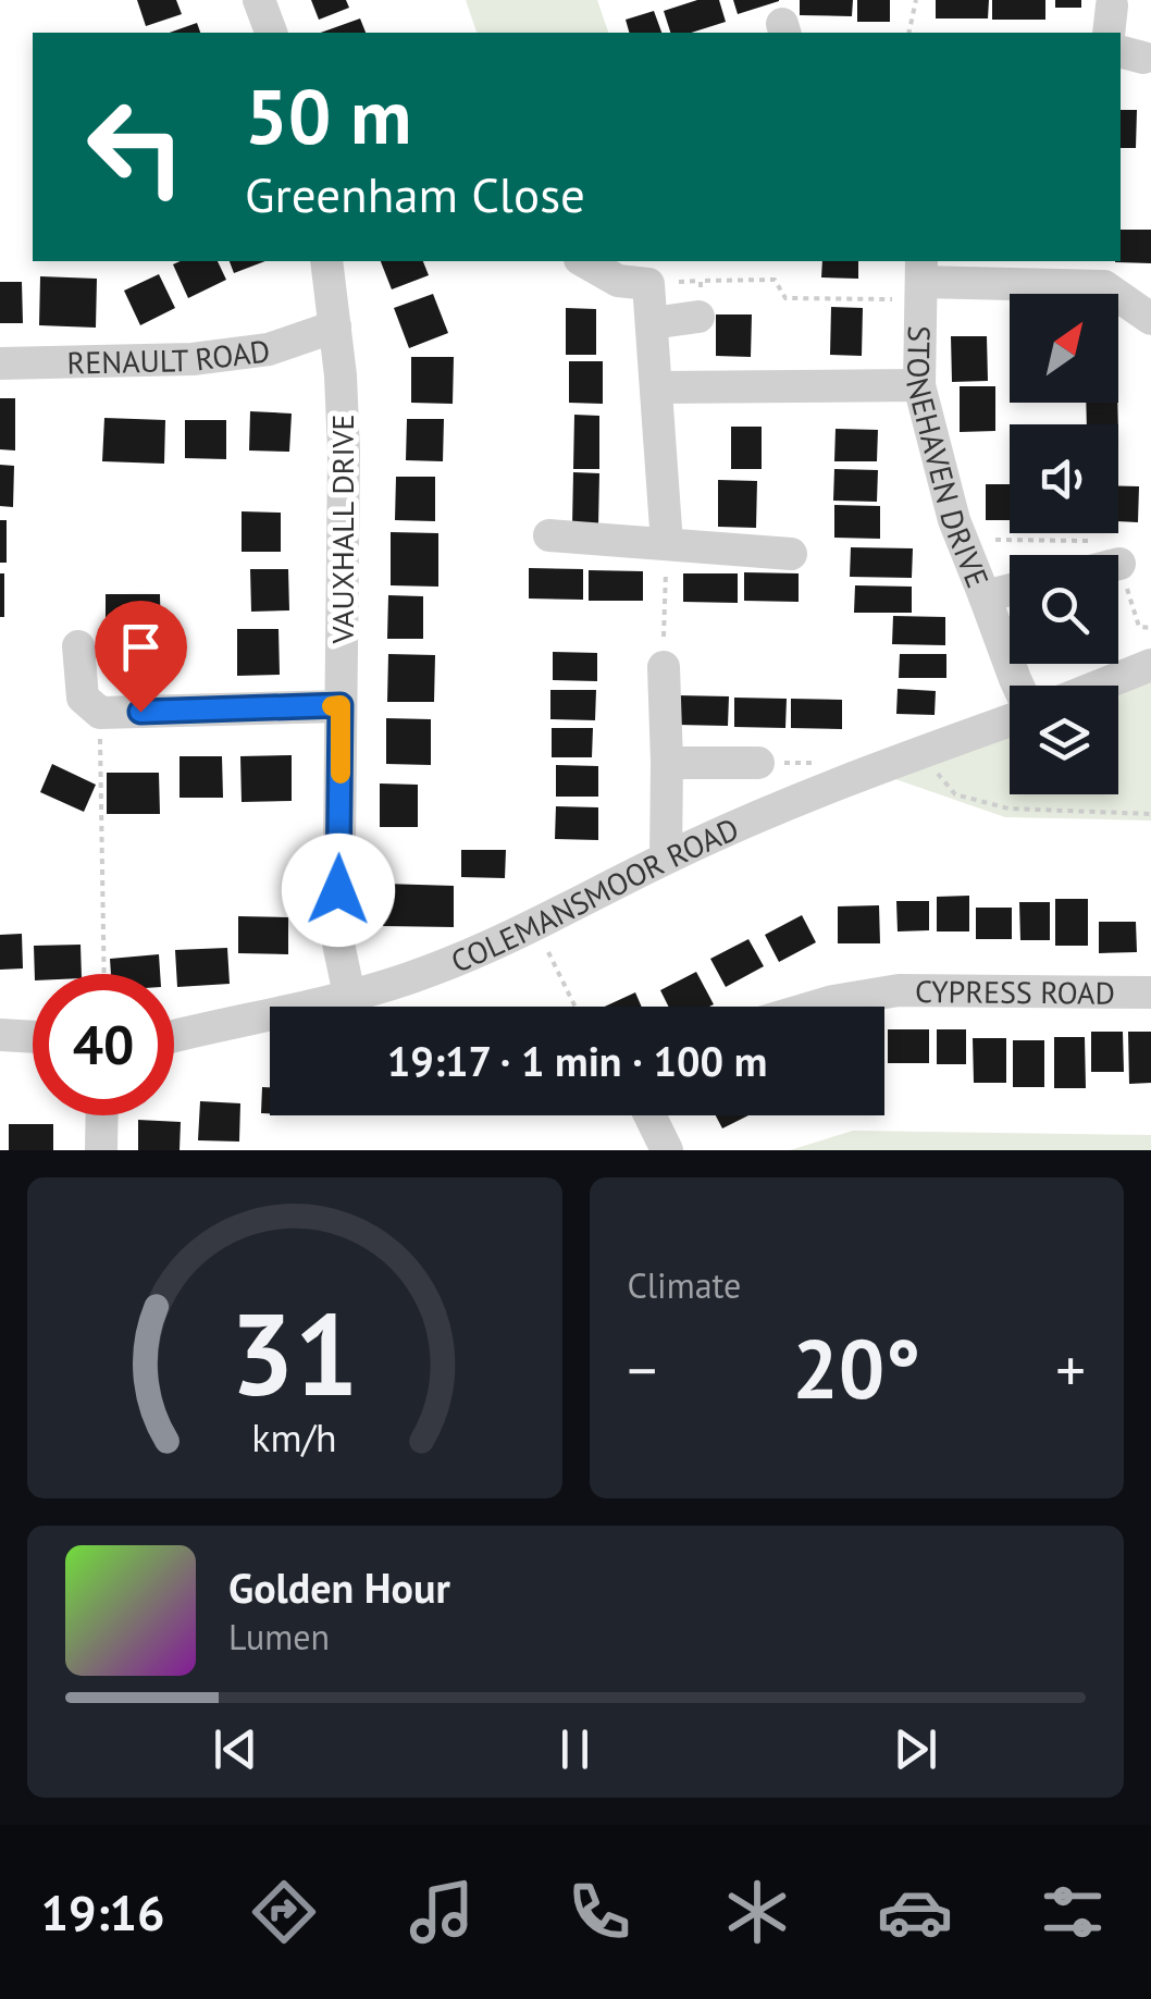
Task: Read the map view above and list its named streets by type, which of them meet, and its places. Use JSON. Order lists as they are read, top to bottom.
{
  "streets": {
    "street": [
      "RENAULT ROAD",
      "STONEHAVEN DRIVE",
      "VAUXHALL DRIVE",
      "COLEMANSMOOR ROAD",
      "CYPRESS ROAD"
    ]
  },
  "crossings": [
    ["RENAULT ROAD", "VAUXHALL DRIVE"],
    ["VAUXHALL DRIVE", "COLEMANSMOOR ROAD"]
  ],
  "north": "top right",
  "page": {
    "turn": ["50 m", "Greenham Close"],
    "limit": "40",
    "trip": "19:17 · 1 min · 100 m",
    "tile": "Climate",
    "heat": ["−", "20°", "+"],
    "song": ["Golden Hour", "Lumen"],
    "tabs": "19:16",
    "gauge": ["31", "km/h"]
  }
}
